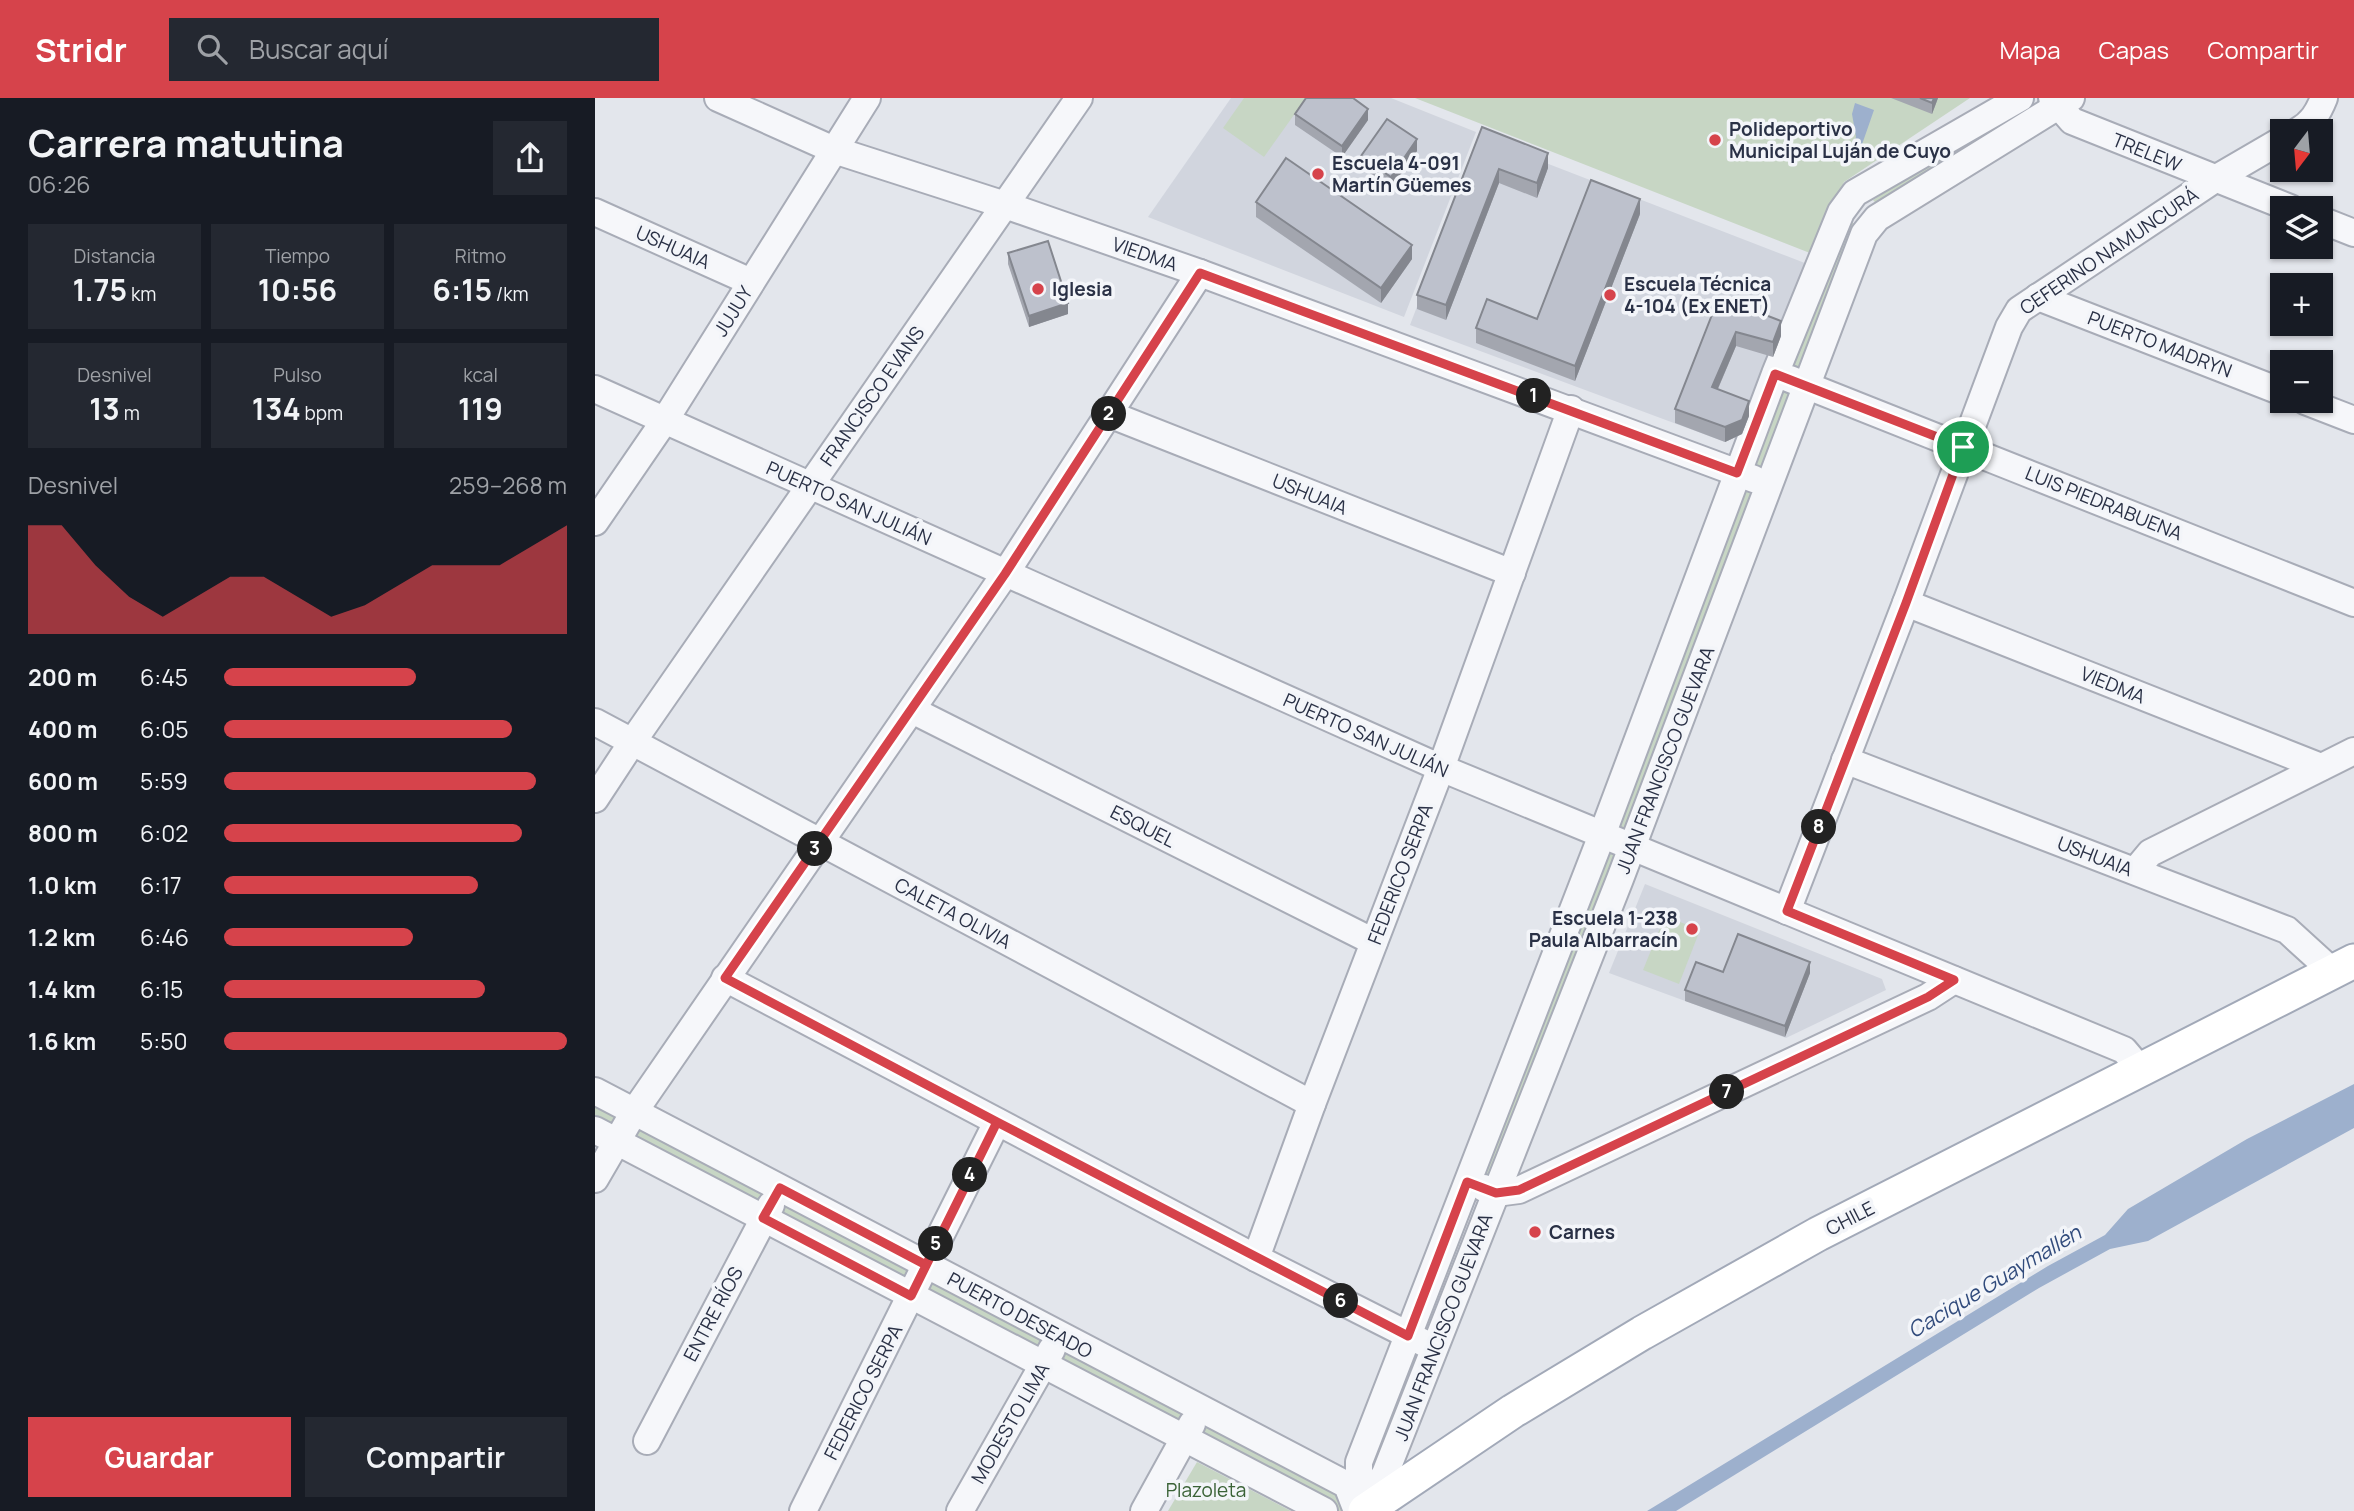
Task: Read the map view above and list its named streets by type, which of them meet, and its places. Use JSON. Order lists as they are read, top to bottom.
{
  "streets": {
    "main road": ["CHILE"],
    "street": [
      "TRELEW",
      "USHUAIA",
      "CEFERINO NAMUNCURÁ",
      "VIEDMA",
      "JUJUY",
      "PUERTO MADRYN",
      "FRANCISCO EVANS",
      "PUERTO SAN JULIÁN",
      "LUIS PIEDRABUENA",
      "JUAN FRANCISCO GUEVARA",
      "ESQUEL",
      "FEDERICO SERPA",
      "CALETA OLIVIA",
      "ENTRE RÍOS",
      "PUERTO DESEADO",
      "MODESTO LIMA"
    ]
  },
  "crossings": [
    ["TRELEW", "CEFERINO NAMUNCURÁ"],
    ["TRELEW", "JUAN FRANCISCO GUEVARA"],
    ["USHUAIA", "CEFERINO NAMUNCURÁ"],
    ["USHUAIA", "JUJUY"],
    ["USHUAIA", "FEDERICO SERPA"],
    ["USHUAIA", "CHILE"],
    ["CEFERINO NAMUNCURÁ", "VIEDMA"],
    ["CEFERINO NAMUNCURÁ", "PUERTO MADRYN"],
    ["CEFERINO NAMUNCURÁ", "PUERTO SAN JULIÁN"],
    ["CEFERINO NAMUNCURÁ", "LUIS PIEDRABUENA"],
    ["VIEDMA", "JUJUY"],
    ["VIEDMA", "FRANCISCO EVANS"],
    ["VIEDMA", "JUAN FRANCISCO GUEVARA"],
    ["VIEDMA", "FEDERICO SERPA"],
    ["JUJUY", "PUERTO SAN JULIÁN"],
    ["FRANCISCO EVANS", "PUERTO SAN JULIÁN"],
    ["FRANCISCO EVANS", "CALETA OLIVIA"],
    ["PUERTO SAN JULIÁN", "JUAN FRANCISCO GUEVARA"],
    ["PUERTO SAN JULIÁN", "FEDERICO SERPA"],
    ["PUERTO SAN JULIÁN", "CHILE"],
    ["LUIS PIEDRABUENA", "JUAN FRANCISCO GUEVARA"],
    ["JUAN FRANCISCO GUEVARA", "CHILE"],
    ["JUAN FRANCISCO GUEVARA", "PUERTO DESEADO"],
    ["ESQUEL", "FEDERICO SERPA"],
    ["FEDERICO SERPA", "CALETA OLIVIA"],
    ["FEDERICO SERPA", "PUERTO DESEADO"],
    ["CHILE", "PUERTO DESEADO"],
    ["ENTRE RÍOS", "PUERTO DESEADO"],
    ["PUERTO DESEADO", "MODESTO LIMA"]
  ],
  "water": ["Cacique Guaymallén"],
  "parks": ["Plazoleta"],
  "places": [
    "Polideportivo Municipal Luján de Cuyo",
    "Escuela 4-091 Martín Güemes",
    "Iglesia",
    "Escuela Técnica 4-104 (Ex ENET)",
    "Escuela 1-238 Paula Albarracín",
    "Carnes"
  ],
  "north": "bottom",
  "page": {
    "header": "Stridr",
    "search": "Buscar aquí",
    "nav": ["Mapa", "Capas", "Compartir"],
    "heading": ["Carrera matutina", "06:26"],
    "map_buttons": ["+", "−"],
    "stats": [
      ["Distancia", "1.75 km"],
      ["Tiempo", "10:56"],
      ["Ritmo", "6:15 /km"],
      ["Desnivel", "13 m"],
      ["Pulso", "134 bpm"],
      ["kcal", "119"]
    ],
    "pins": [
      "1",
      "2",
      "8",
      "3",
      "7",
      "4",
      "5",
      "6"
    ],
    "chart": ["Desnivel", "259–268 m"],
    "list": [
      {
        "name": "200 m",
        "note": "6:45"
      },
      {
        "name": "400 m",
        "note": "6:05"
      },
      {
        "name": "600 m",
        "note": "5:59"
      },
      {
        "name": "800 m",
        "note": "6:02"
      },
      {
        "name": "1.0 km",
        "note": "6:17"
      },
      {
        "name": "1.2 km",
        "note": "6:46"
      },
      {
        "name": "1.4 km",
        "note": "6:15"
      },
      {
        "name": "1.6 km",
        "note": "5:50"
      }
    ],
    "buttons": ["Guardar", "Compartir"]
  }
}
